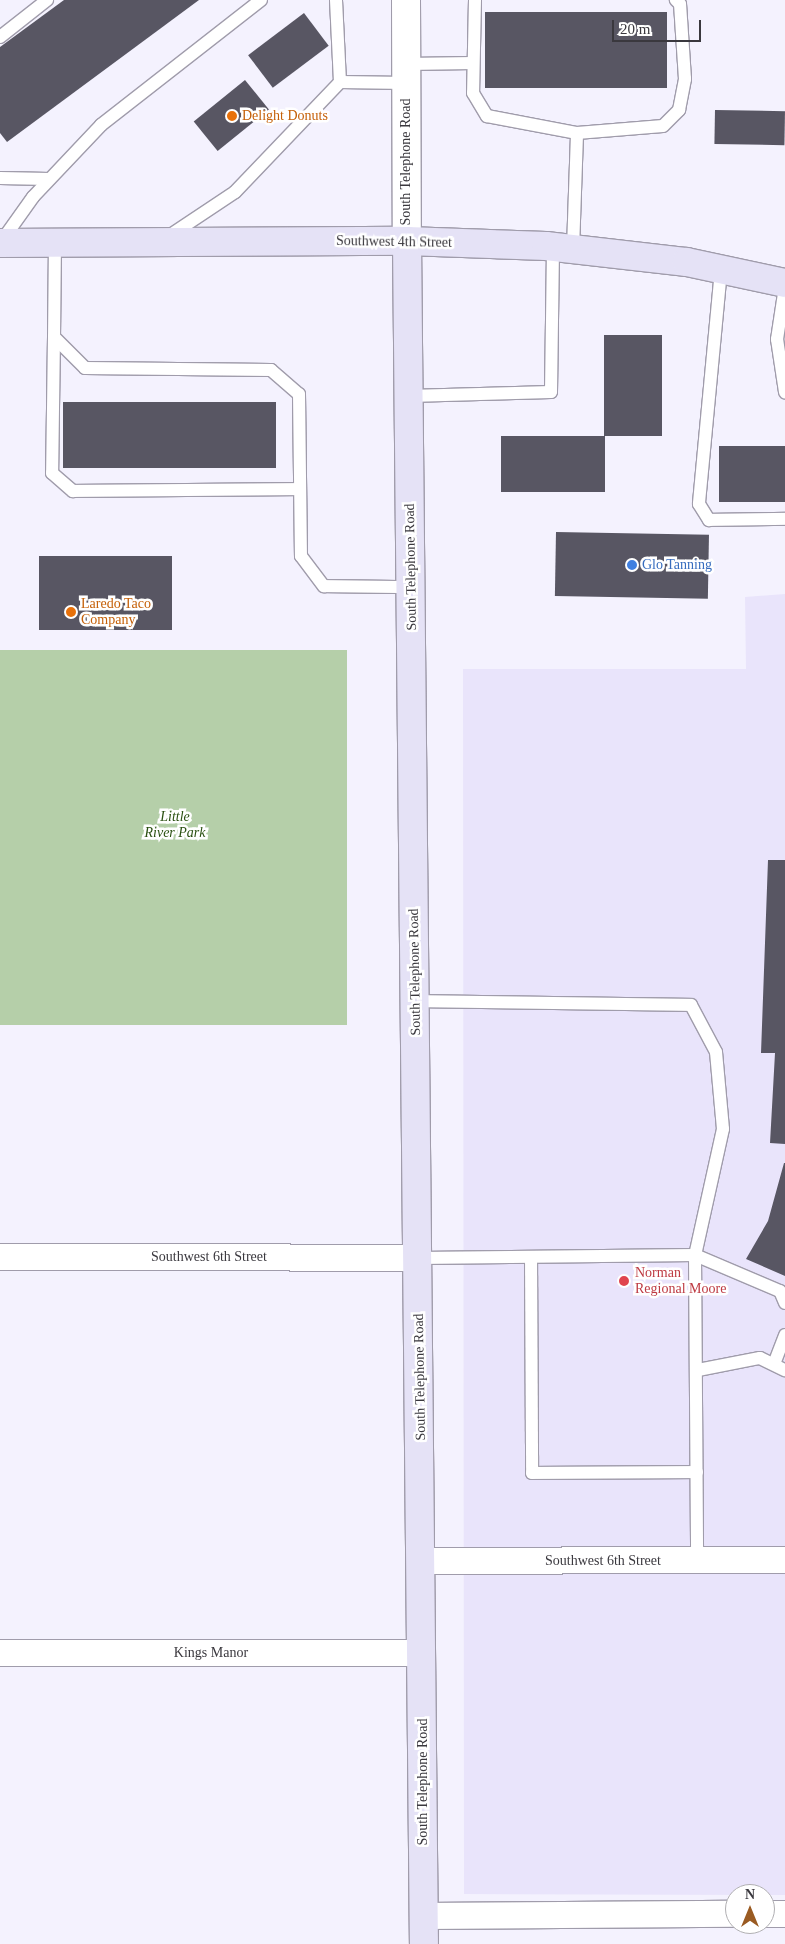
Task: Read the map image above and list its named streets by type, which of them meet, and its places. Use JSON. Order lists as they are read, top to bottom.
{
  "streets": {
    "main road": ["South Telephone Road", "Southwest 4th Street"],
    "street": ["Southwest 6th Street", "Kings Manor"]
  },
  "crossings": [
    ["South Telephone Road", "Southwest 4th Street"],
    ["South Telephone Road", "Southwest 6th Street"],
    ["South Telephone Road", "Kings Manor"]
  ],
  "parks": ["Little River Park"],
  "places": [
    "Delight Donuts",
    "Glo Tanning",
    "Laredo Taco Company",
    "Norman Regional Moore"
  ],
  "scale_bar": "20 m",
  "north": "top"
}
